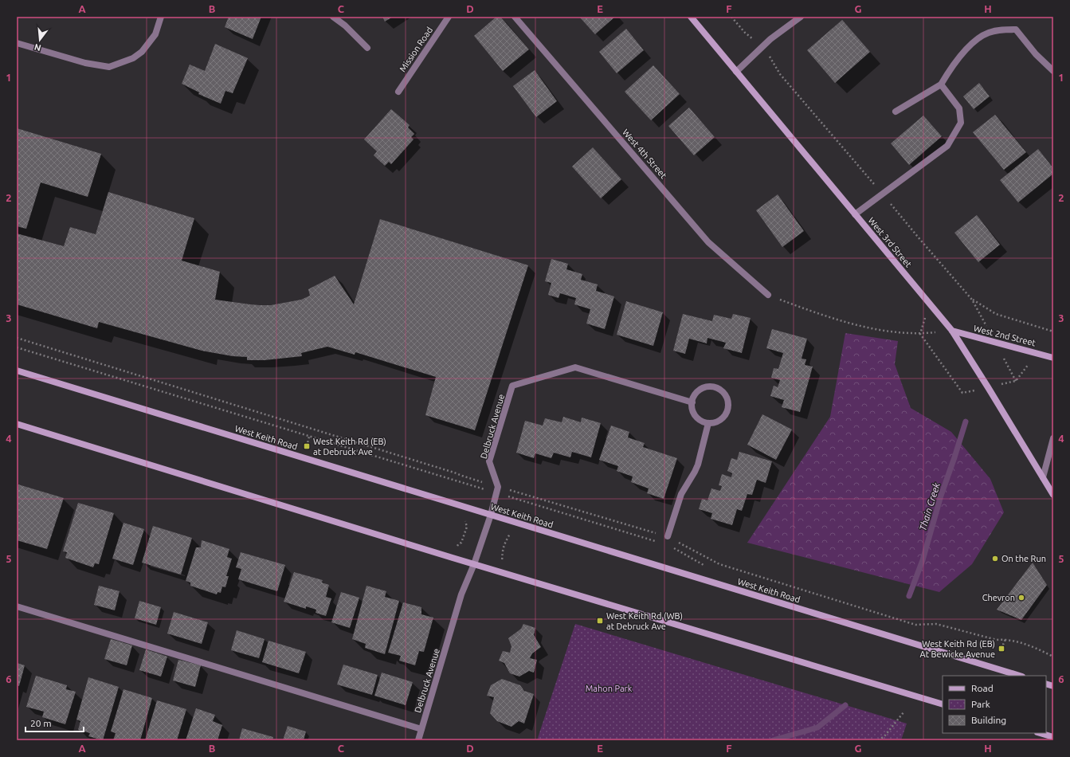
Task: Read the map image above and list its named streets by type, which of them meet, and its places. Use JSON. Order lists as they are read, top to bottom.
{
  "streets": {
    "main road": ["West 3rd Street", "West 2nd Street", "West Keith Road"],
    "street": ["Mission Road", "West 4th Street", "Delbruck Avenue"]
  },
  "crossings": [
    ["West 3rd Street", "West 2nd Street"],
    ["Delbruck Avenue", "West Keith Road"]
  ],
  "water": ["Thain Creek"],
  "parks": ["Mahon Park"],
  "places": {
    "transit": ["West Keith Rd (EB) at Debruck Ave", "West Keith Rd (WB) at Debruck Ave", "West Keith Rd (EB) At Bewicke Avenue"],
    "other": ["On the Run", "Chevron"]
  },
  "legend": ["Road", "Park", "Building"],
  "scale_bar": "20 m",
  "north": "bottom",
  "grid": {
    "columns": [
      "A",
      "B",
      "C",
      "D",
      "E",
      "F",
      "G",
      "H"
    ],
    "rows": [
      "1",
      "2",
      "3",
      "4",
      "5",
      "6"
    ]
  }
}
